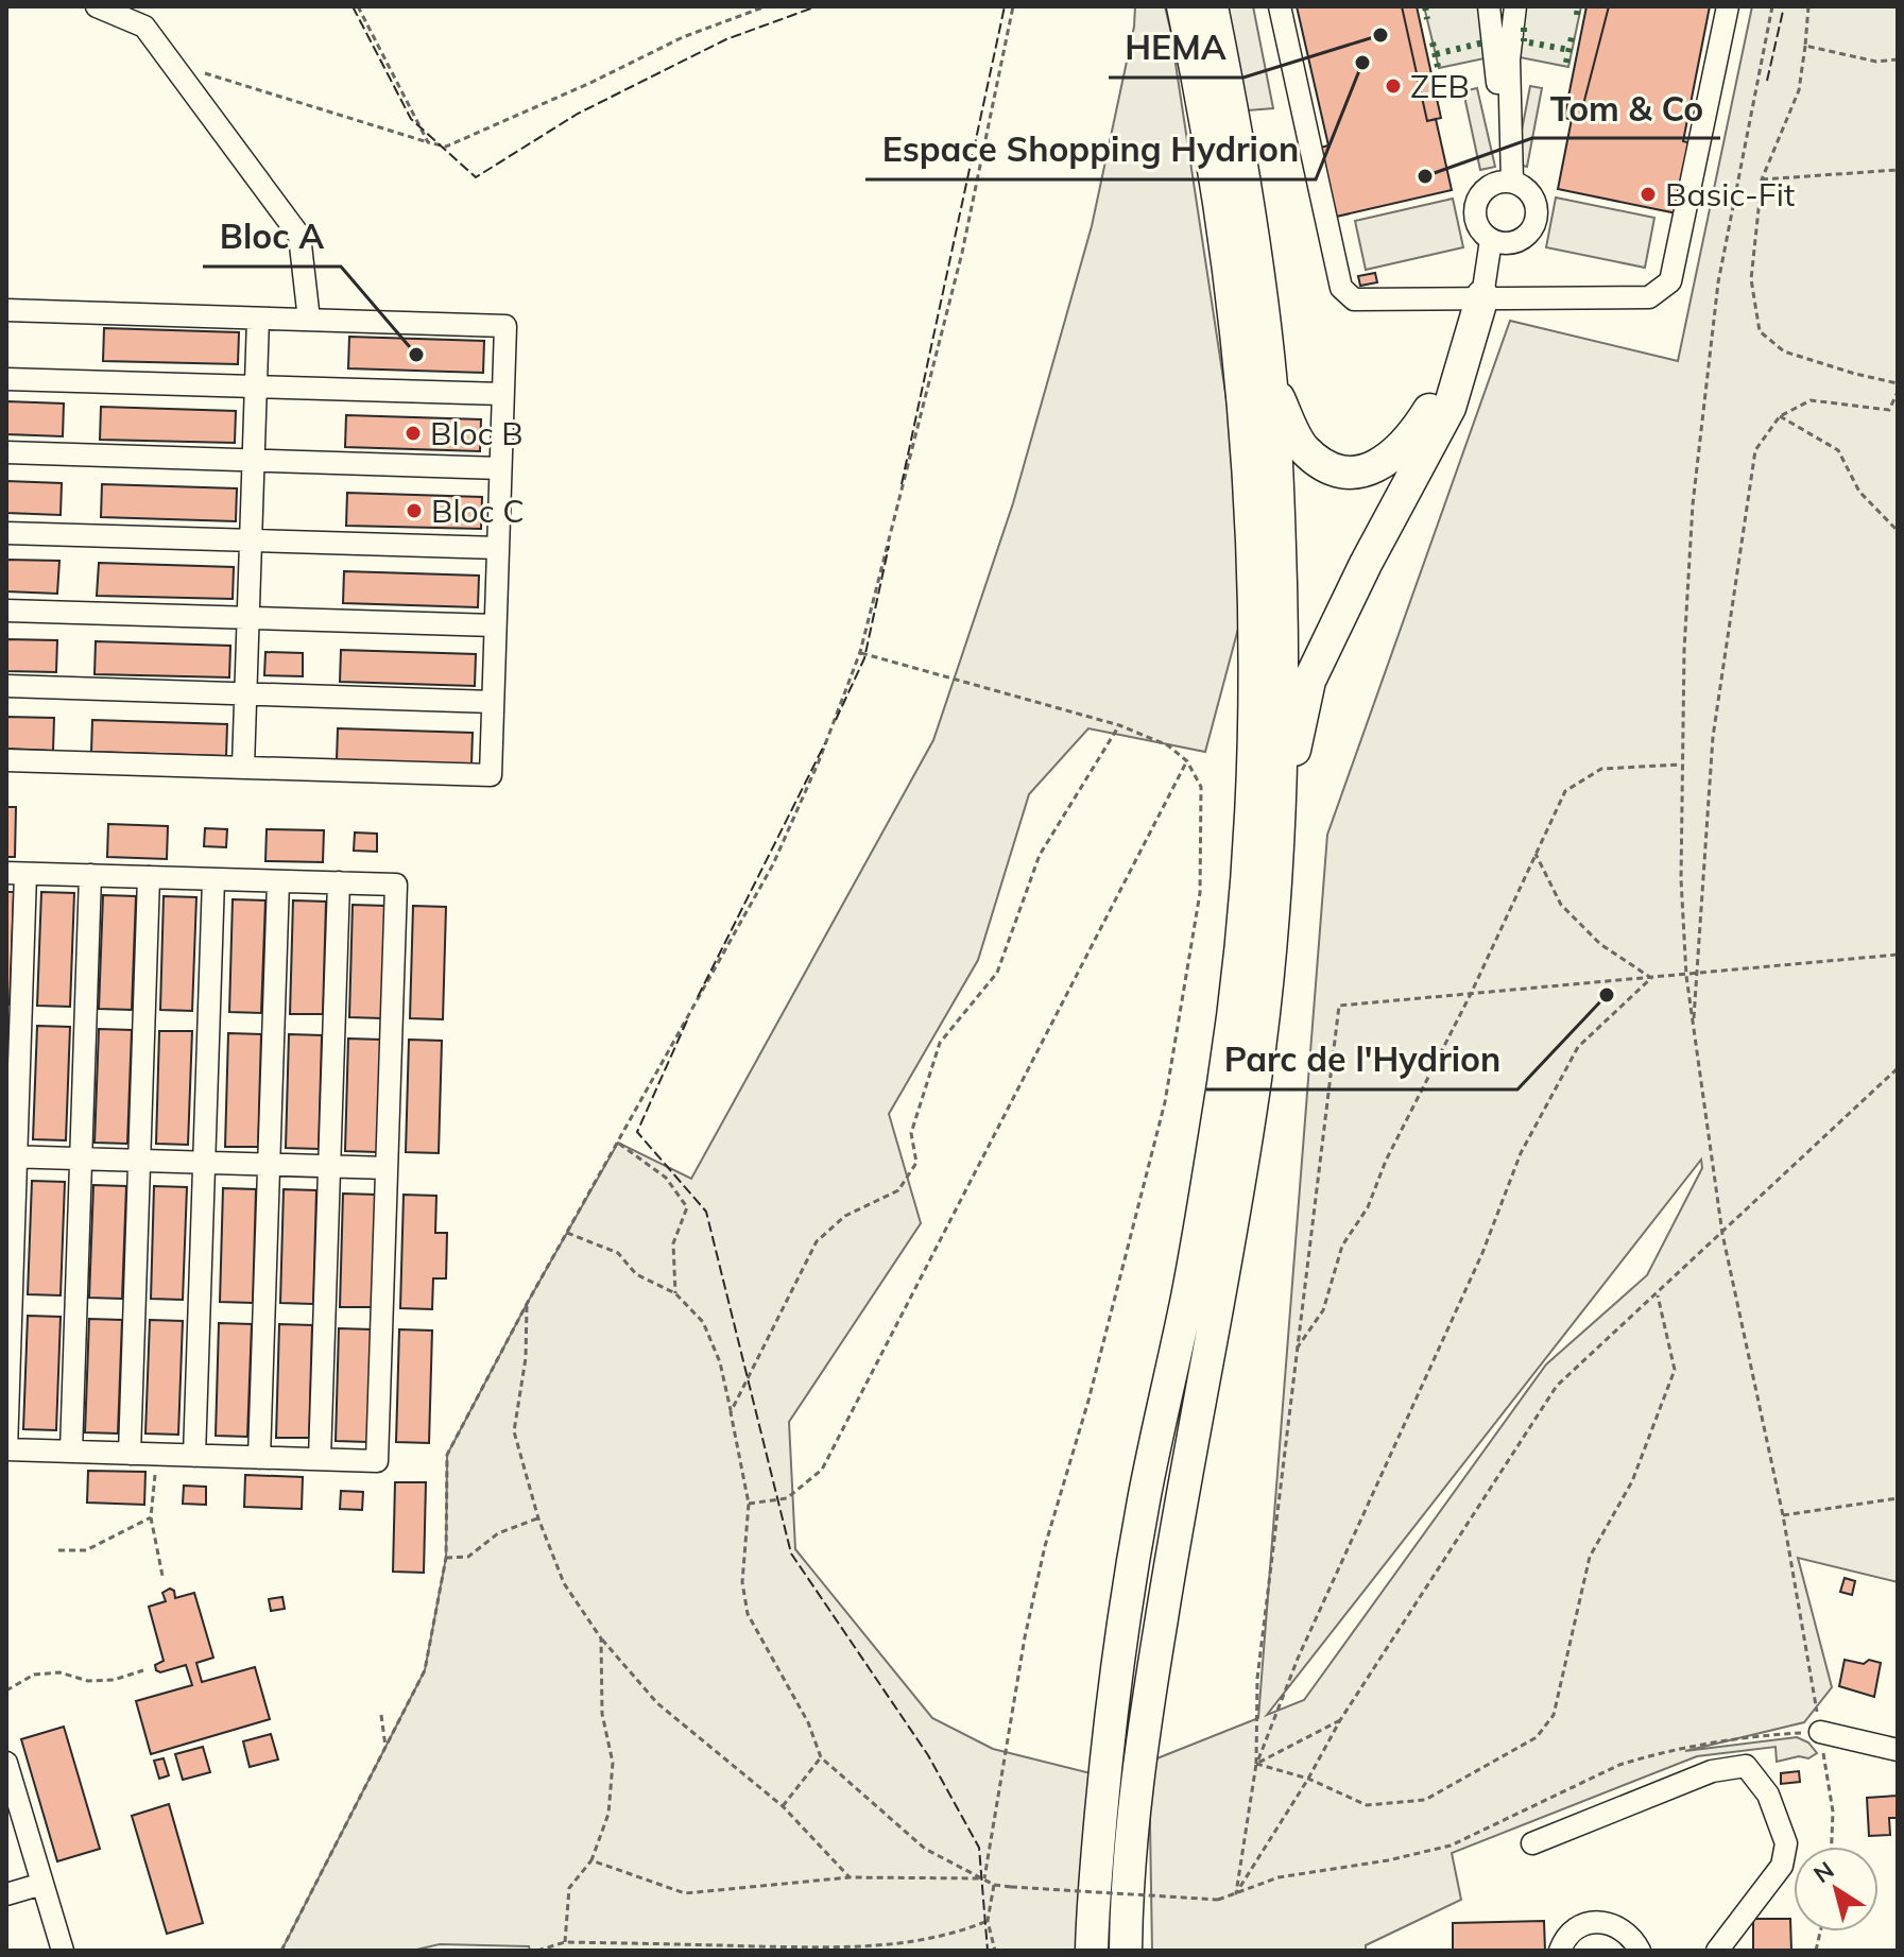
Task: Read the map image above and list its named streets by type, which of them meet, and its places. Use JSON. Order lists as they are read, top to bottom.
{
  "places": [
    "HEMA",
    "Espace Shopping Hydrion",
    "ZEB",
    "Tom & Co",
    "Basic-Fit",
    "Bloc A",
    "Bloc B",
    "Bloc C",
    "Parc de l'Hydrion"
  ],
  "north": "top left"
}
